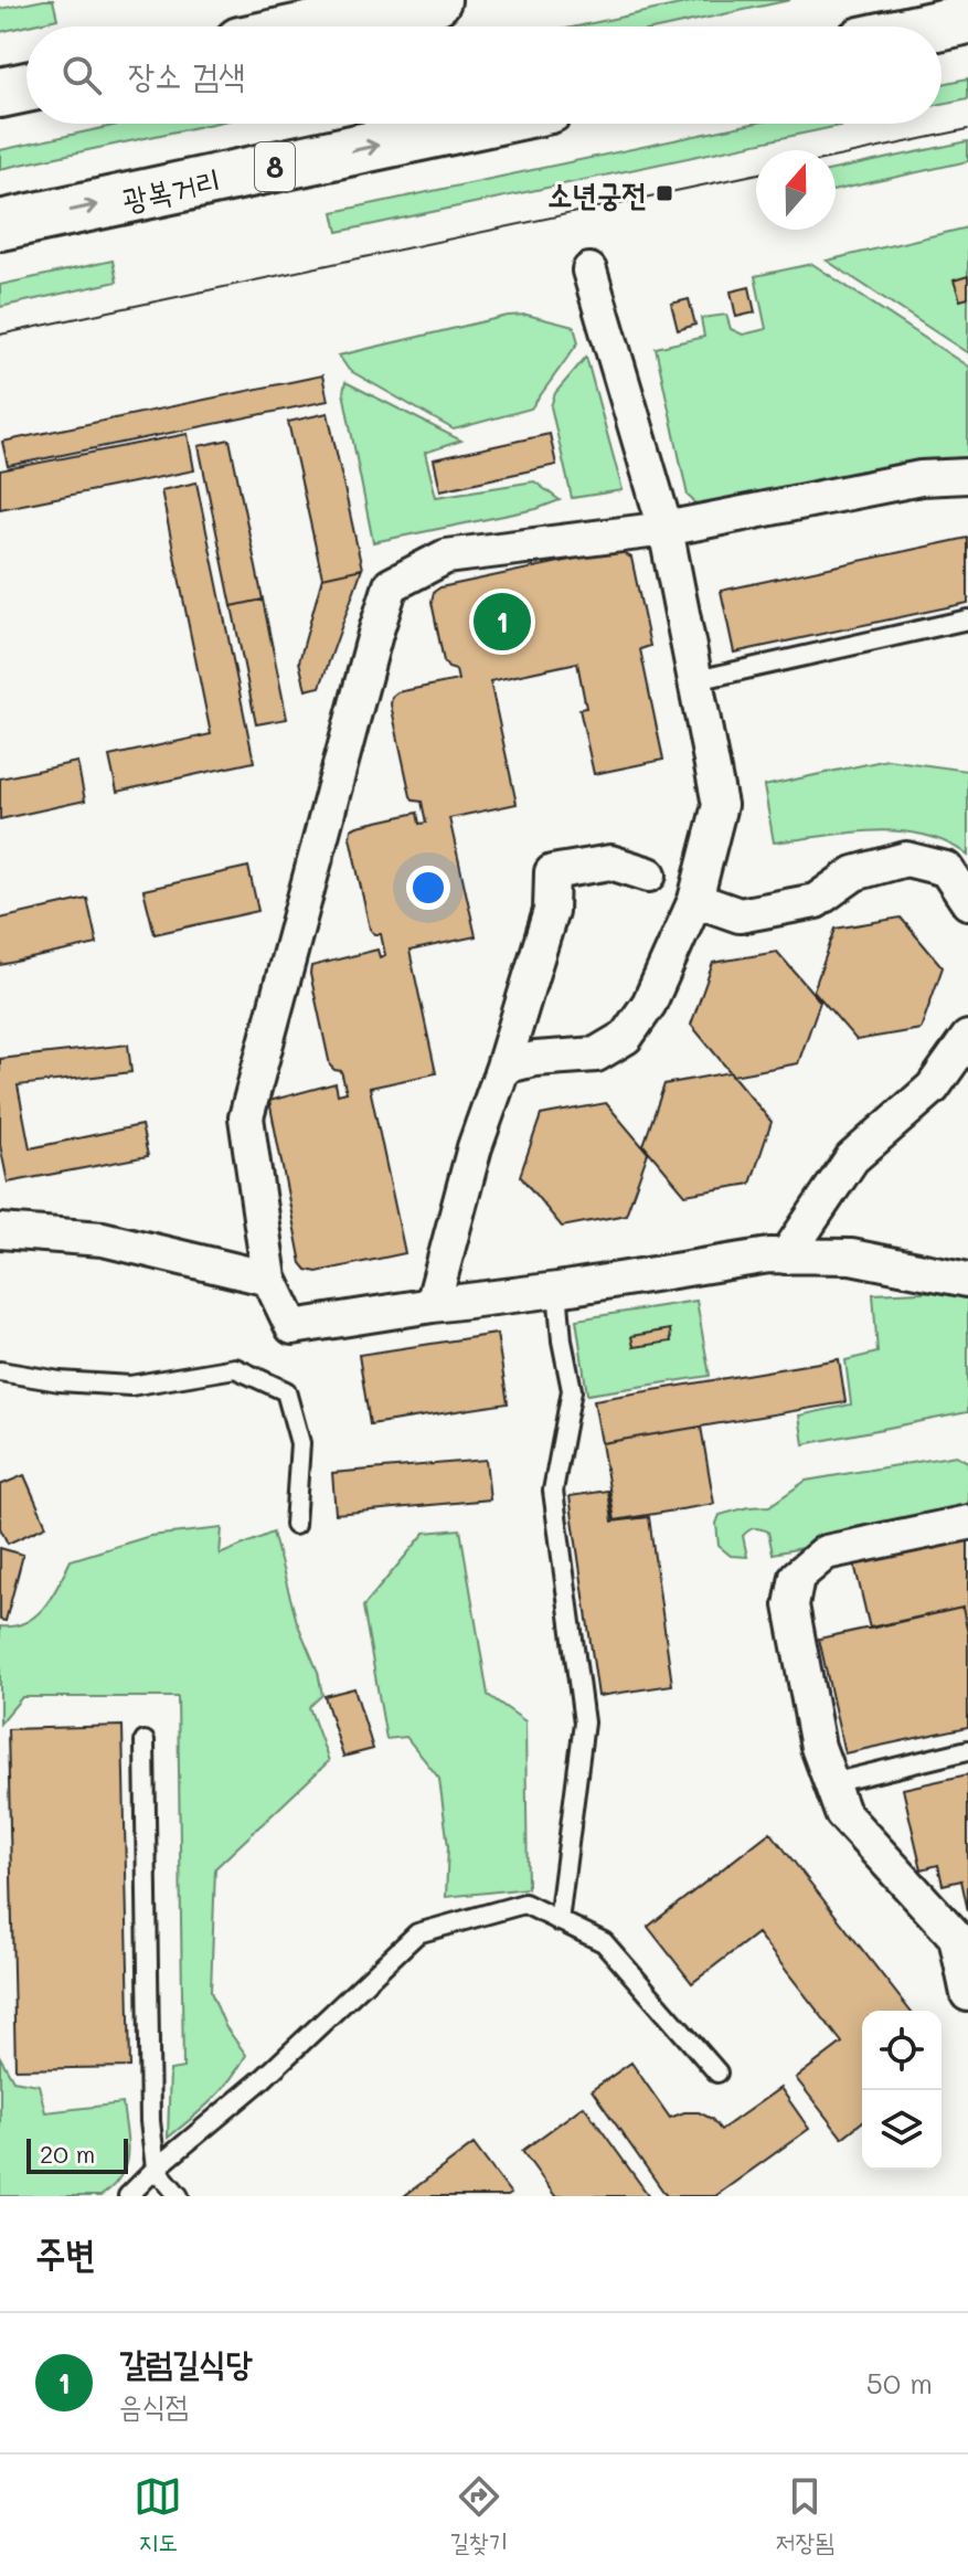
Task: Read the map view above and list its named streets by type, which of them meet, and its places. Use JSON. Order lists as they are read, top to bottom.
{
  "streets": {
    "highway": ["8", "광복거리"]
  },
  "places": {
    "transit": ["소년궁전"]
  },
  "scale_bar": "20 m",
  "north": "top",
  "page": {
    "search": "장소 검색",
    "pins": "1",
    "scale": "20 m",
    "heading": "주변",
    "list": [
      {
        "mark": "1",
        "name": "갈럼길식당",
        "note": "음식점",
        "value": "50 m"
      }
    ],
    "nav": ["지도", "길찾기", "저장됨"]
  }
}
